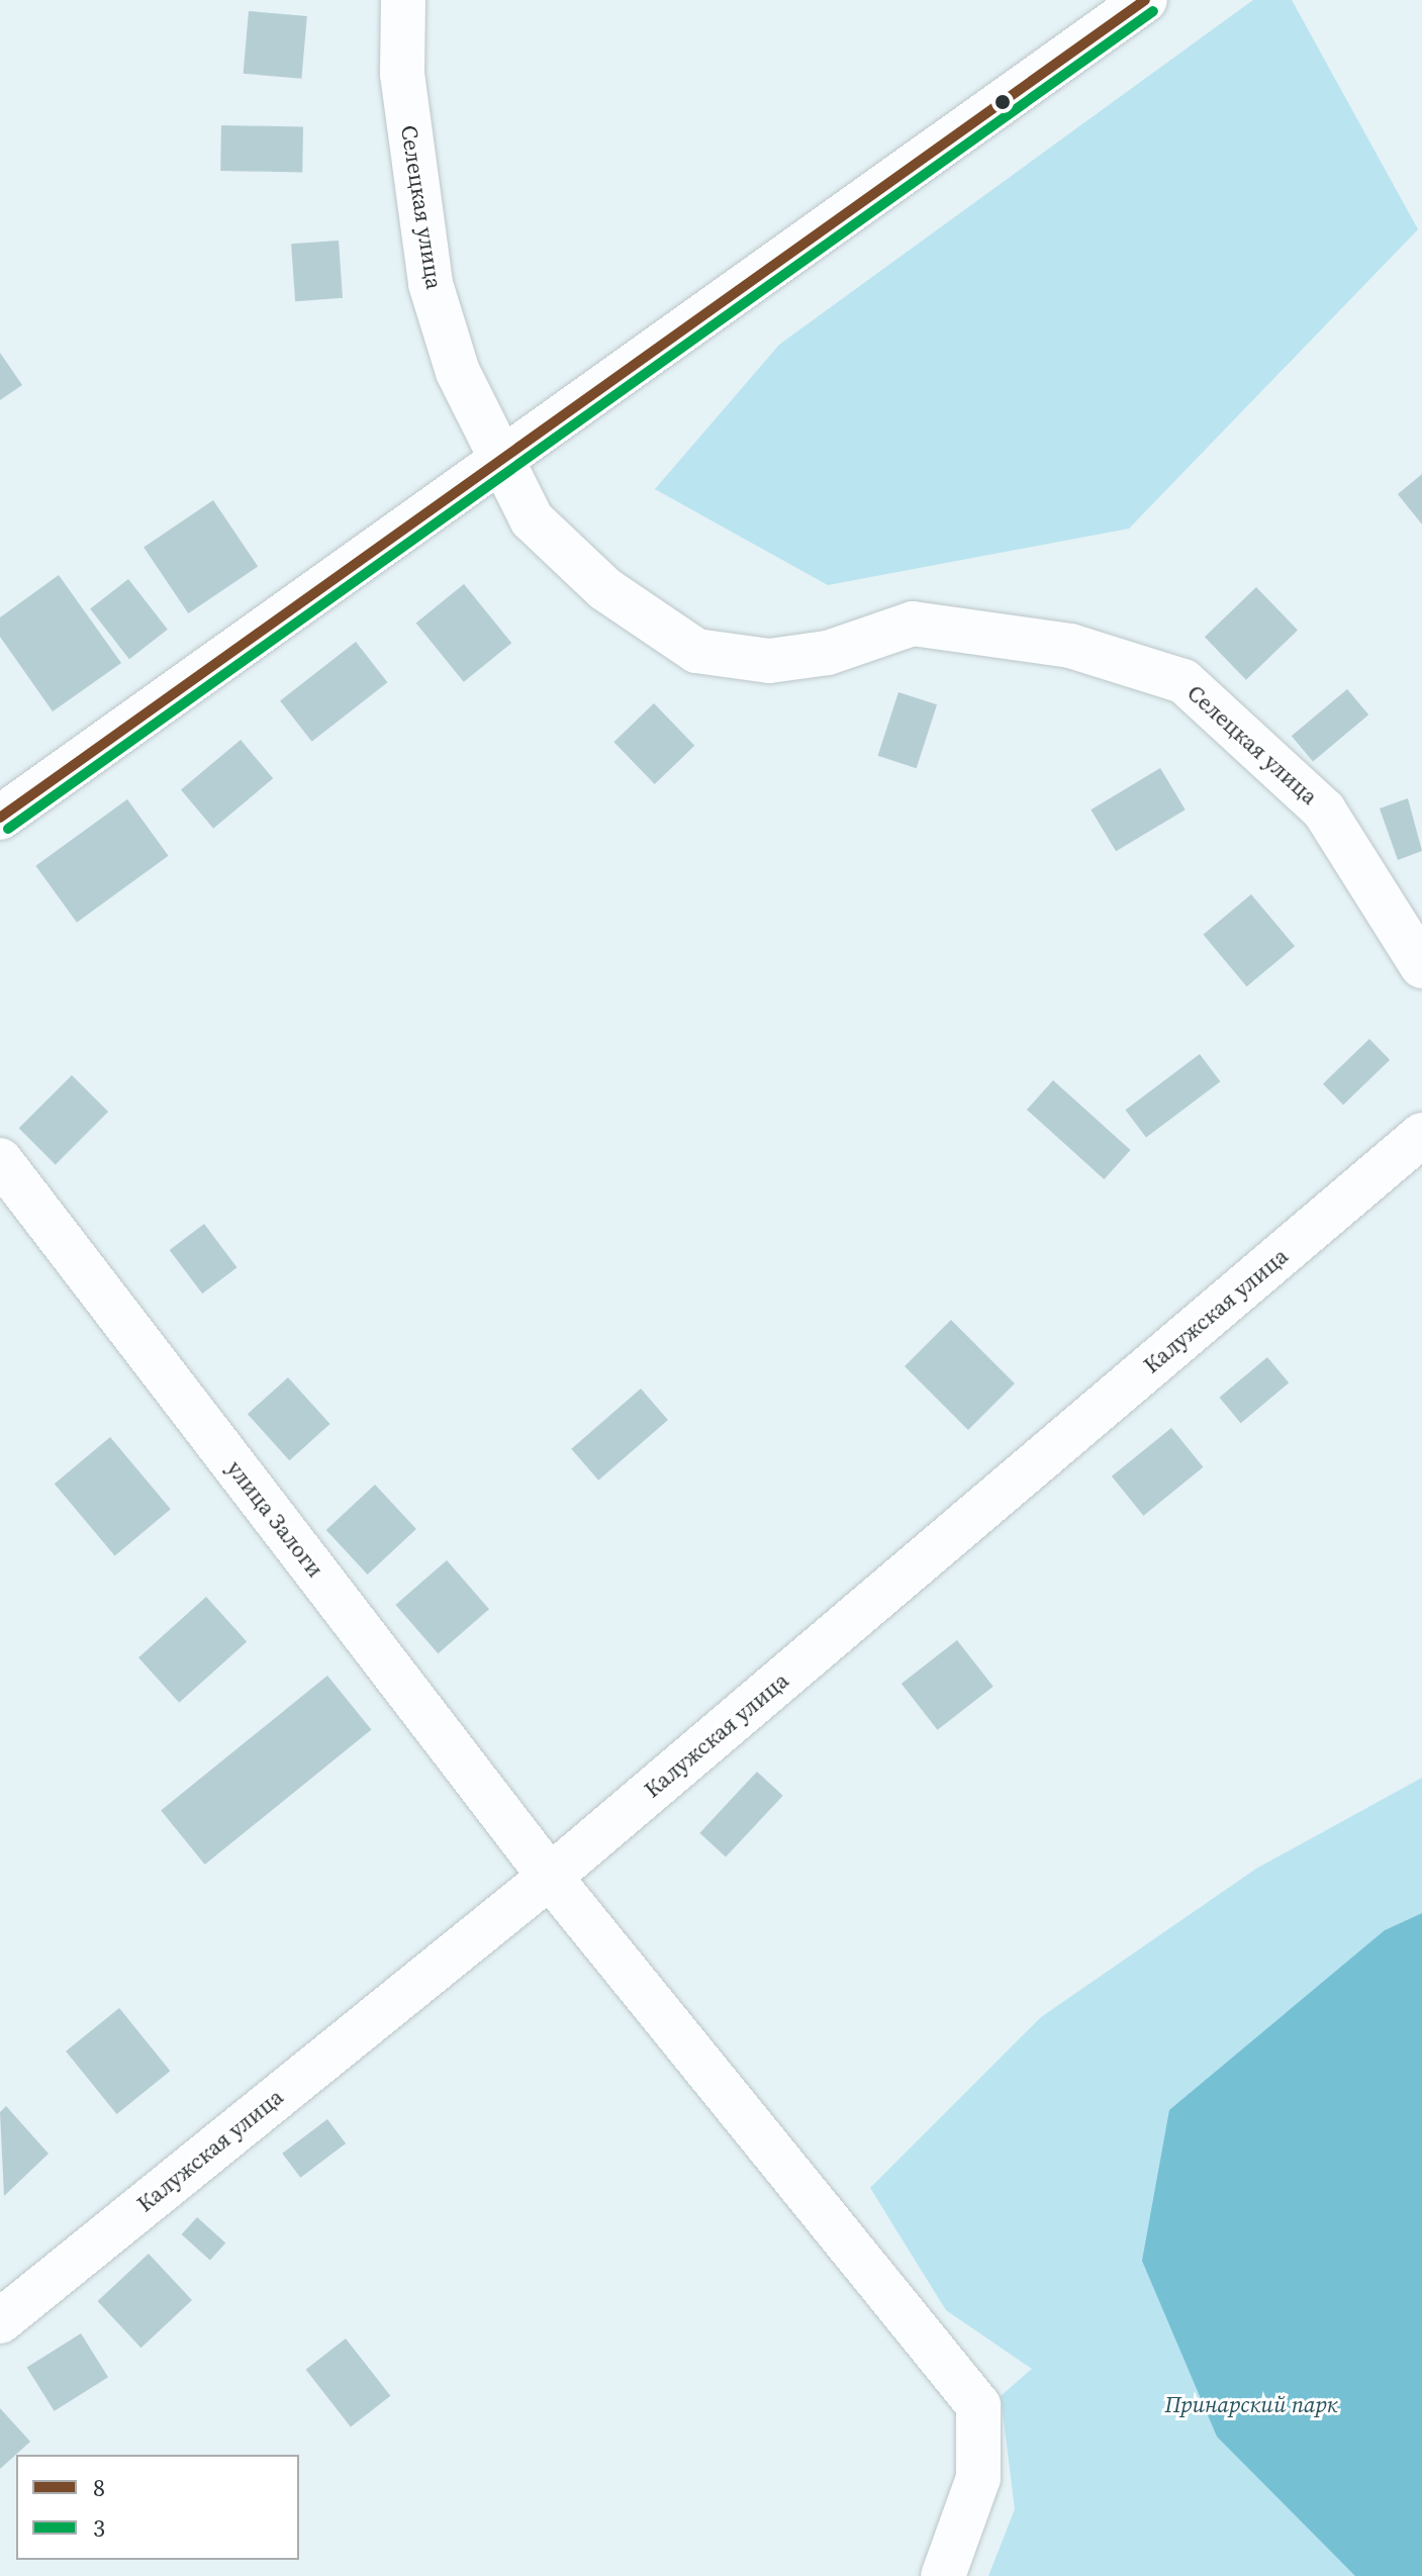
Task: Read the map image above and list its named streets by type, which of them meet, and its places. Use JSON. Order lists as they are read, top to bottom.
{
  "streets": {
    "street": ["Селецкая улица", "Калужская улица", "улица Залоги"]
  },
  "crossings": [
    ["Калужская улица", "улица Залоги"]
  ],
  "parks": ["Принарский парк"],
  "lines": ["transit line 8", "transit line 3"],
  "legend": ["8", "3"]
}
